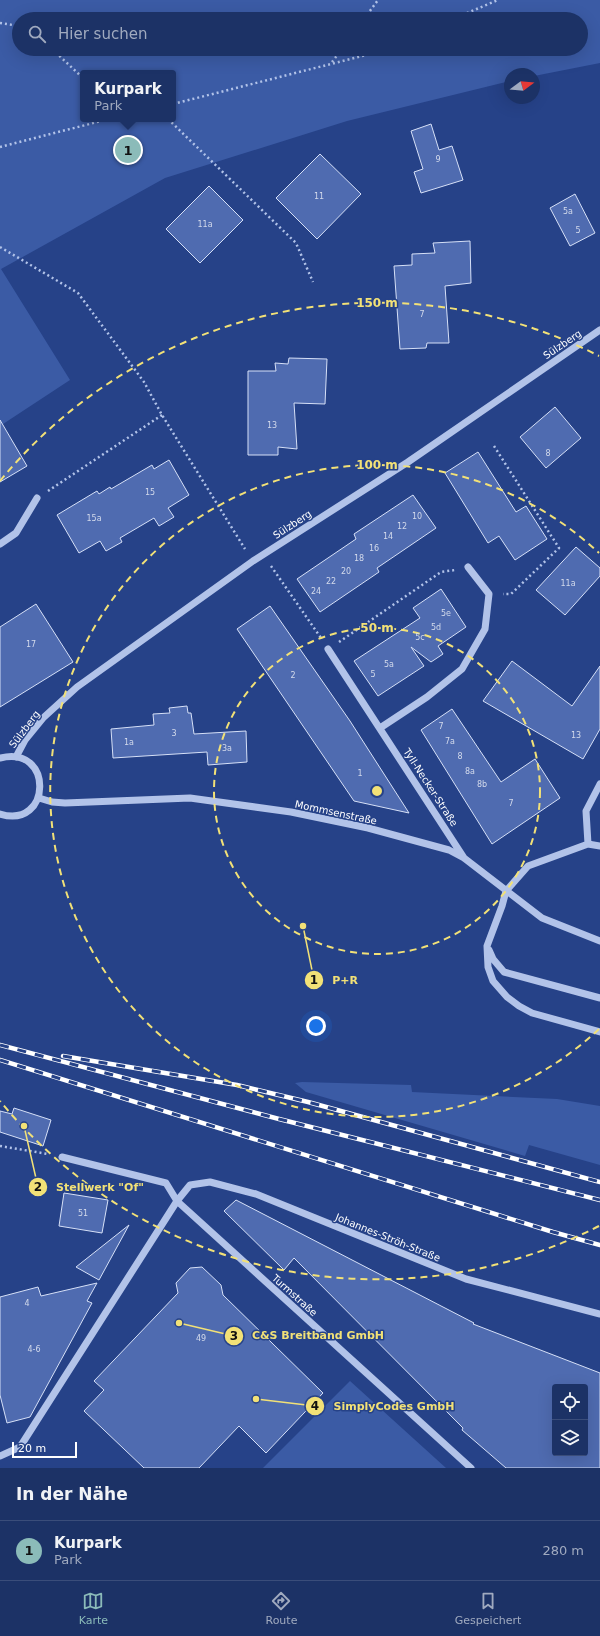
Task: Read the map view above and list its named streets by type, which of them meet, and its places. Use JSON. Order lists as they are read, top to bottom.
{
  "streets": {
    "street": [
      "Sülzberg",
      "Tyll-Necker-Straße",
      "Mommsenstraße",
      "Johannes-Ströh-Straße",
      "Turmstraße"
    ]
  },
  "crossings": [
    ["Sülzberg", "Mommsenstraße"],
    ["Tyll-Necker-Straße", "Mommsenstraße"],
    ["Johannes-Ströh-Straße", "Turmstraße"]
  ],
  "places": [
    "P+R",
    "Stellwerk \"Of\"",
    "C&S Breitband GmbH",
    "SimplyCodes GmbH"
  ],
  "house_numbers": [
    "9",
    "11",
    "5a",
    "11a",
    "5",
    "7",
    "13",
    "8",
    "15",
    "10",
    "15a",
    "12",
    "14",
    "16",
    "18",
    "20",
    "22",
    "11a",
    "24",
    "5e",
    "5d",
    "5c",
    "17",
    "5a",
    "5",
    "2",
    "7",
    "3",
    "13",
    "7a",
    "1a",
    "3a",
    "8",
    "8a",
    "1",
    "8b",
    "7",
    "51",
    "4",
    "49",
    "4-6"
  ],
  "scale_bar": "20 m",
  "north": "right",
  "page": {
    "search": "Hier suchen",
    "popup": ["Kurpark", "Park"],
    "pins": "1",
    "scale": "20 m",
    "heading": "In der Nähe",
    "list": [
      {
        "mark": "1",
        "name": "Kurpark",
        "note": "Park",
        "value": "280 m"
      }
    ],
    "nav": ["Karte", "Route", "Gespeichert"]
  },
  "rings": ["150 m", "100 m", "50 m"]
}
